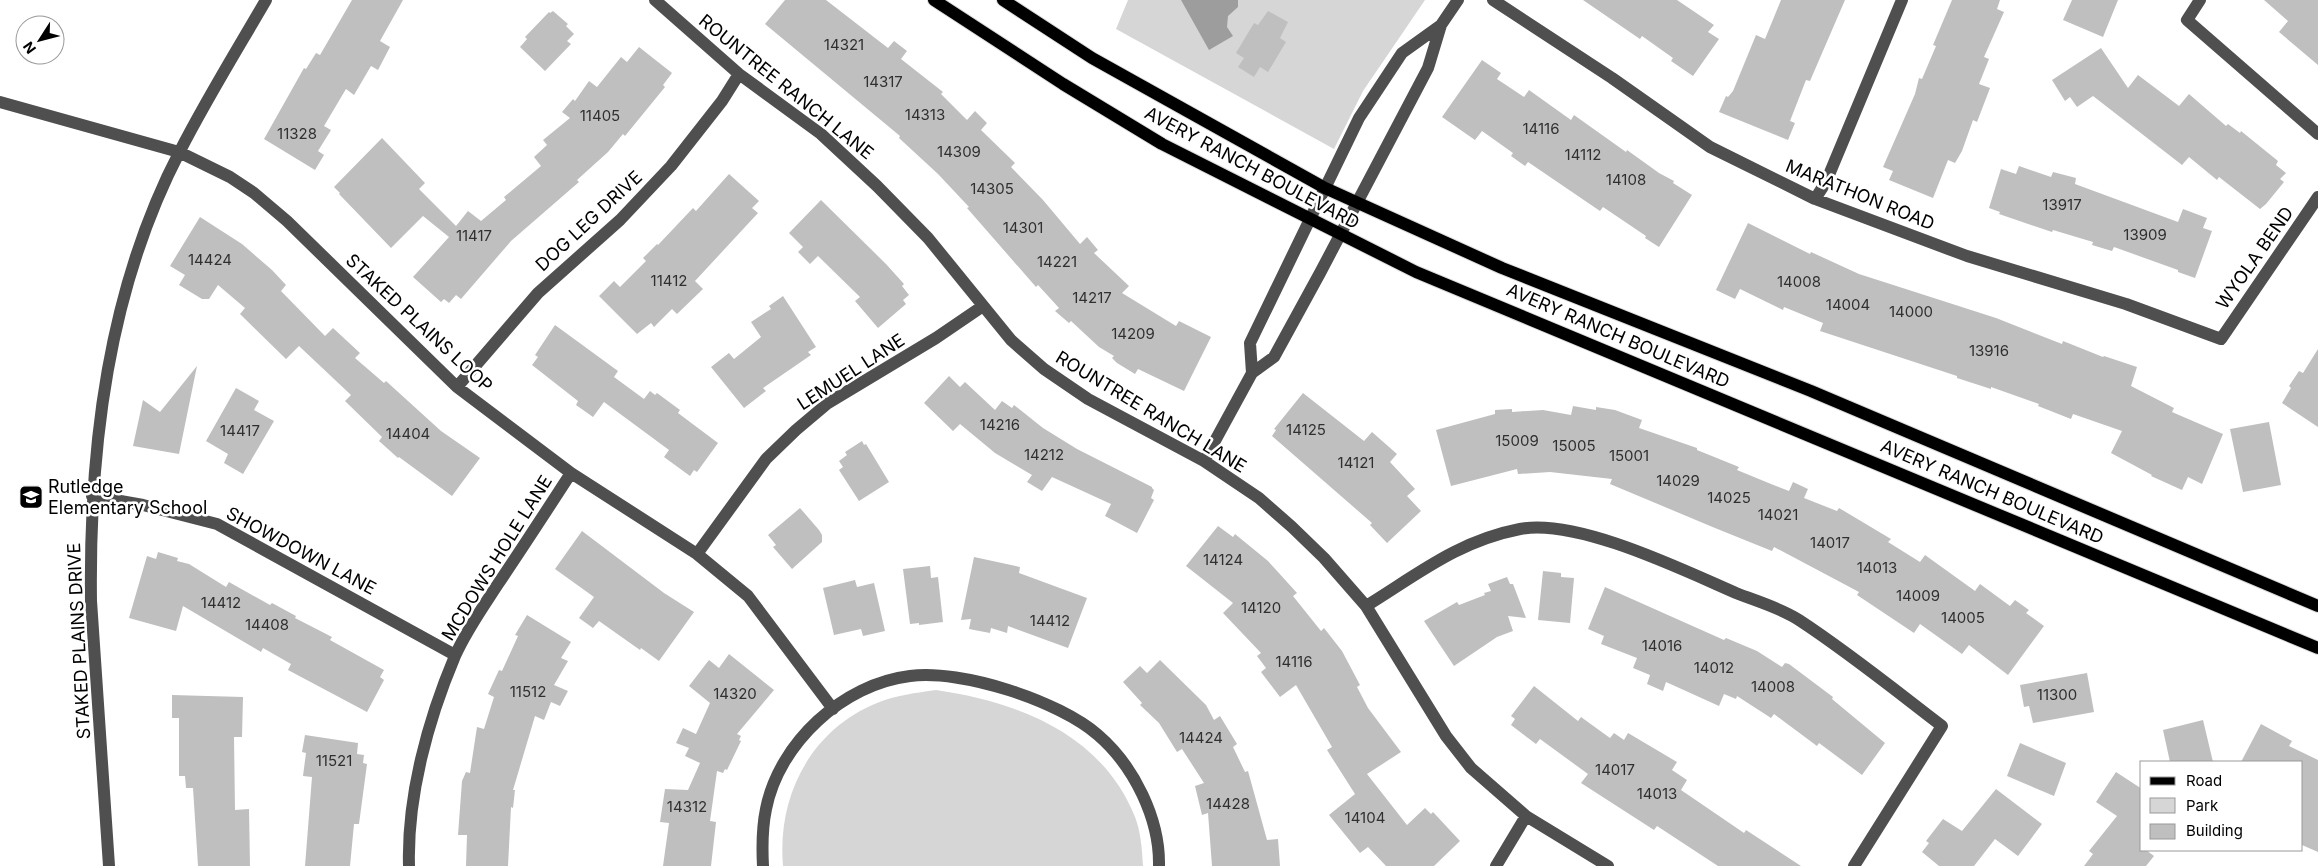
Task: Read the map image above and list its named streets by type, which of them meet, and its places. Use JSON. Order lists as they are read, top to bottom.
{
  "streets": {
    "main road": ["AVERY RANCH BOULEVARD"],
    "street": [
      "ROUNTREE RANCH LANE",
      "MARATHON ROAD",
      "DOG LEG DRIVE",
      "WYOLA BEND",
      "STAKED PLAINS LOOP",
      "LEMUEL LANE",
      "SHOWDOWN LANE",
      "MCDOWS HOLE LANE",
      "STAKED PLAINS DRIVE"
    ]
  },
  "crossings": [
    ["ROUNTREE RANCH LANE", "DOG LEG DRIVE"],
    ["ROUNTREE RANCH LANE", "LEMUEL LANE"],
    ["MARATHON ROAD", "WYOLA BEND"],
    ["DOG LEG DRIVE", "STAKED PLAINS LOOP"],
    ["STAKED PLAINS LOOP", "LEMUEL LANE"],
    ["STAKED PLAINS LOOP", "MCDOWS HOLE LANE"],
    ["STAKED PLAINS LOOP", "STAKED PLAINS DRIVE"],
    ["SHOWDOWN LANE", "MCDOWS HOLE LANE"],
    ["SHOWDOWN LANE", "STAKED PLAINS DRIVE"]
  ],
  "places": {
    "school or university": ["Rutledge Elementary School"]
  },
  "house_numbers": [
    "14321",
    "14317",
    "14313",
    "11405",
    "14116",
    "11328",
    "14309",
    "14112",
    "14108",
    "14305",
    "13917",
    "14301",
    "13909",
    "11417",
    "14424",
    "14221",
    "11412",
    "14008",
    "14217",
    "14004",
    "14000",
    "14209",
    "13916",
    "14216",
    "14125",
    "14417",
    "14404",
    "15009",
    "15005",
    "14212",
    "15001",
    "14121",
    "14029",
    "14025",
    "14021",
    "14017",
    "14124",
    "14013",
    "14009",
    "14412",
    "14120",
    "14005",
    "14412",
    "14408",
    "14016",
    "14116",
    "14012",
    "14008",
    "11512",
    "14320",
    "11300",
    "14424",
    "11521",
    "14017",
    "14013",
    "14428",
    "14312",
    "14104"
  ],
  "legend": ["Road", "Park", "Building"],
  "north": "bottom left"
}
